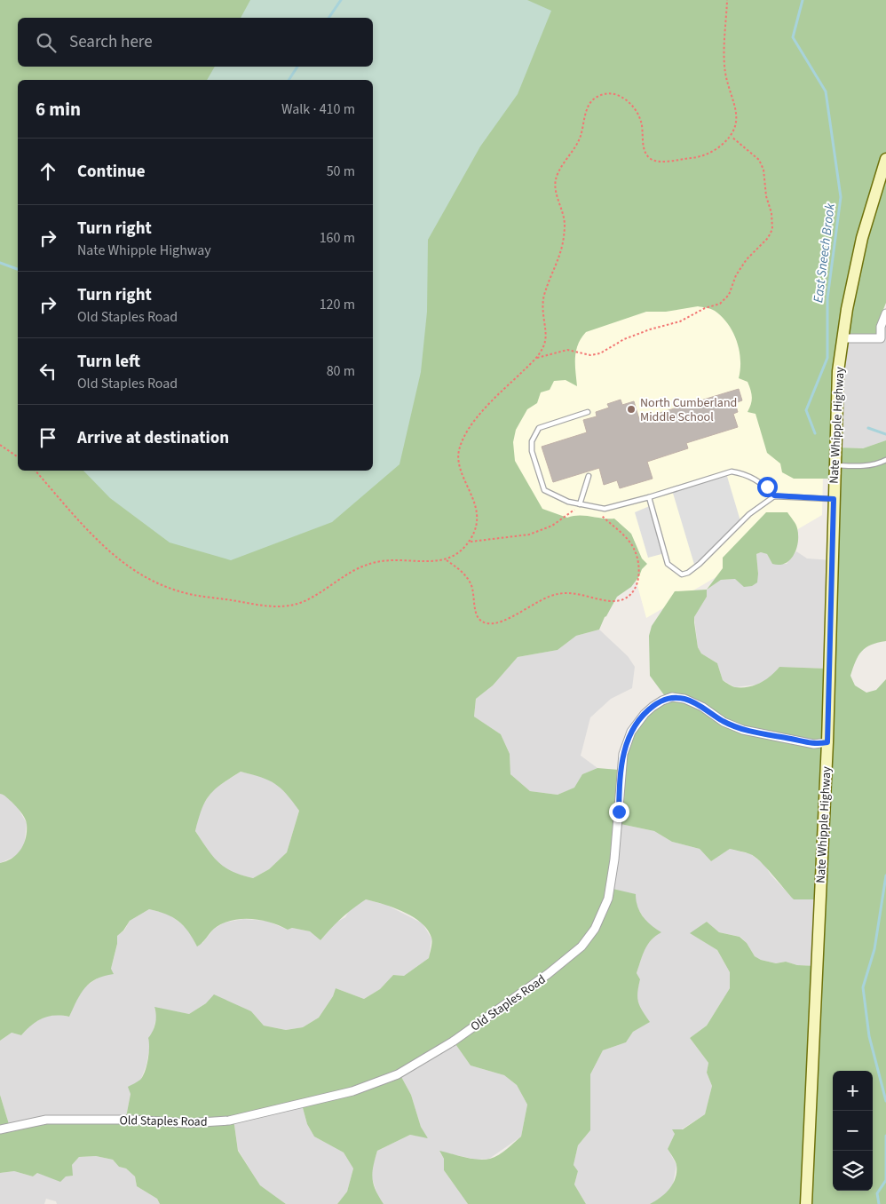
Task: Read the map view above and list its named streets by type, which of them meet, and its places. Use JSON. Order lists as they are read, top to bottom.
{
  "streets": {
    "main road": ["Nate Whipple Highway"],
    "street": ["Old Staples Road"]
  },
  "crossings": [
    ["Nate Whipple Highway", "Old Staples Road"]
  ],
  "water": ["East Sneech Brook"],
  "places": ["North Cumberland Middle School"],
  "page": {
    "search": "Search here",
    "heading": ["6 min", "Walk · 410 m"],
    "list": [
      ["Continue", "50 m"],
      ["Turn right", "Nate Whipple Highway", "160 m"],
      ["Turn right", "Old Staples Road", "120 m"],
      ["Turn left", "Old Staples Road", "80 m"],
      "Arrive at destination"
    ],
    "map_buttons": ["+", "−"]
  }
}
